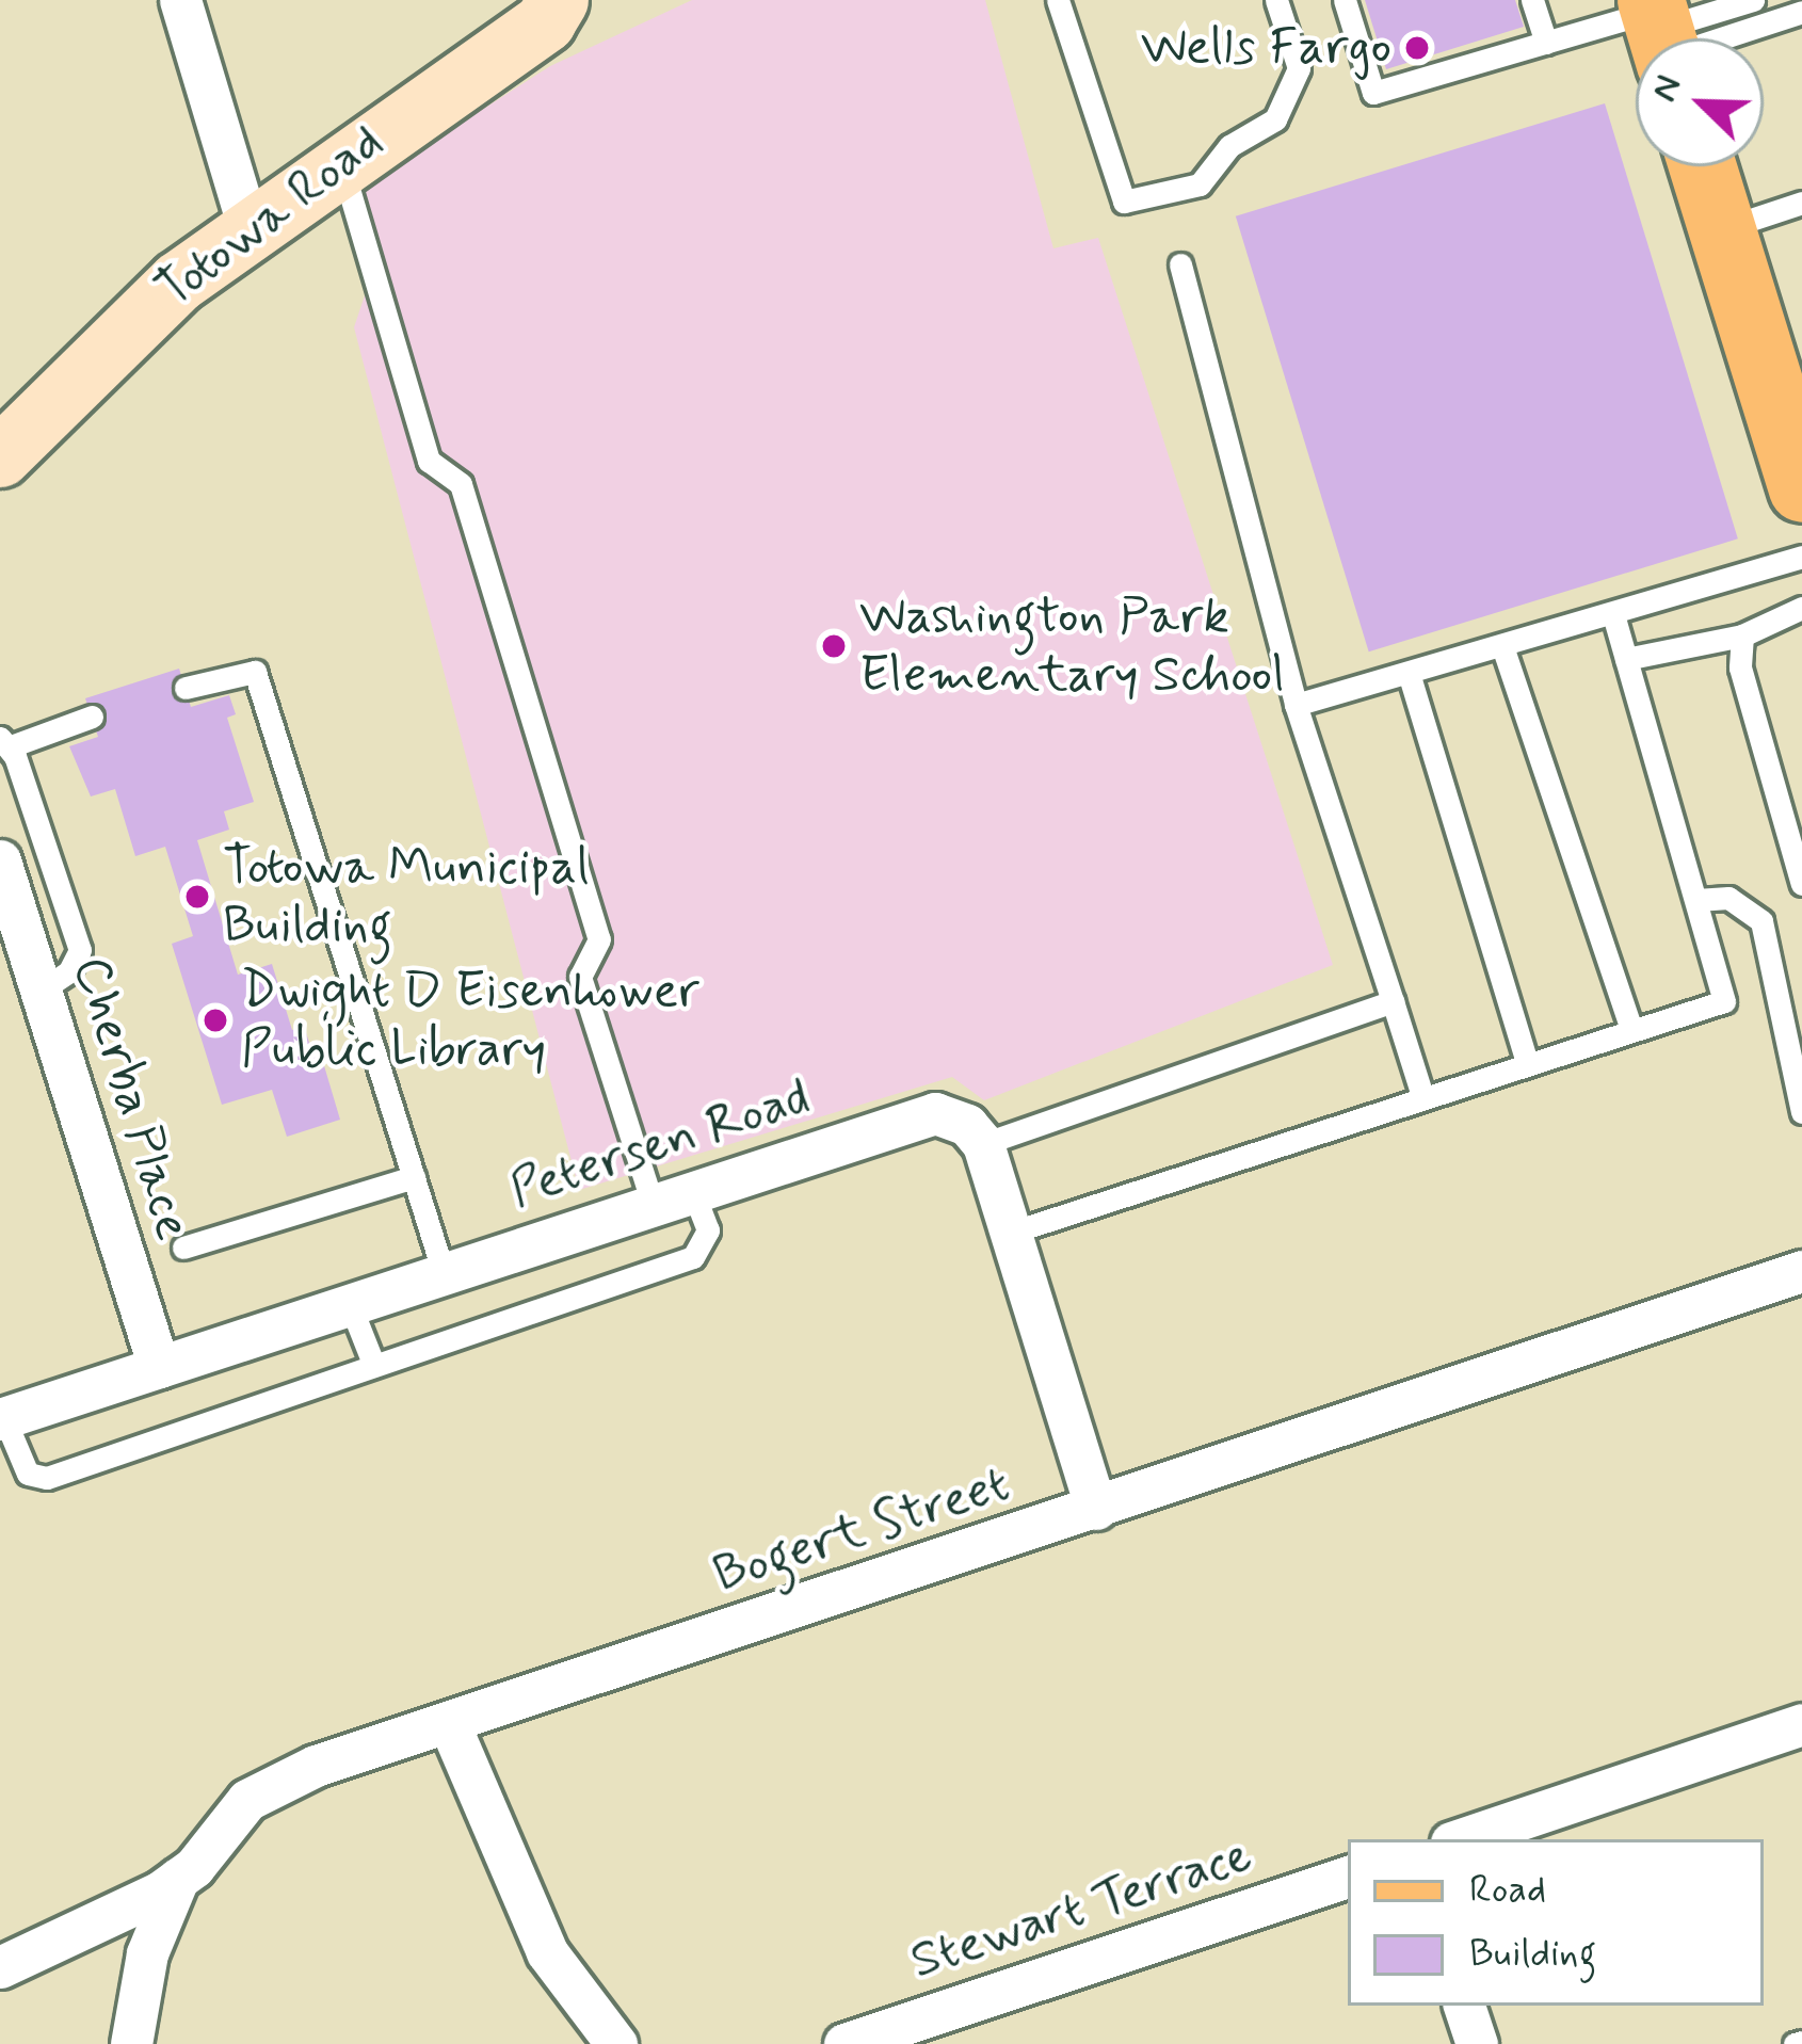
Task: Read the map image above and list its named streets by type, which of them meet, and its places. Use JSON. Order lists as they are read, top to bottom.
{
  "streets": {
    "main road": ["Totowa Road"],
    "street": [
      "Cherba Place",
      "Petersen Road",
      "Bogert Street",
      "Stewart Terrace"
    ]
  },
  "crossings": [
    ["Cherba Place", "Petersen Road"]
  ],
  "places": [
    "Wells Fargo",
    "Washington Park Elementary School",
    "Totowa Municipal Building",
    "Dwight D Eisenhower Public Library"
  ],
  "legend": ["Road", "Building"],
  "north": "top left"
}
